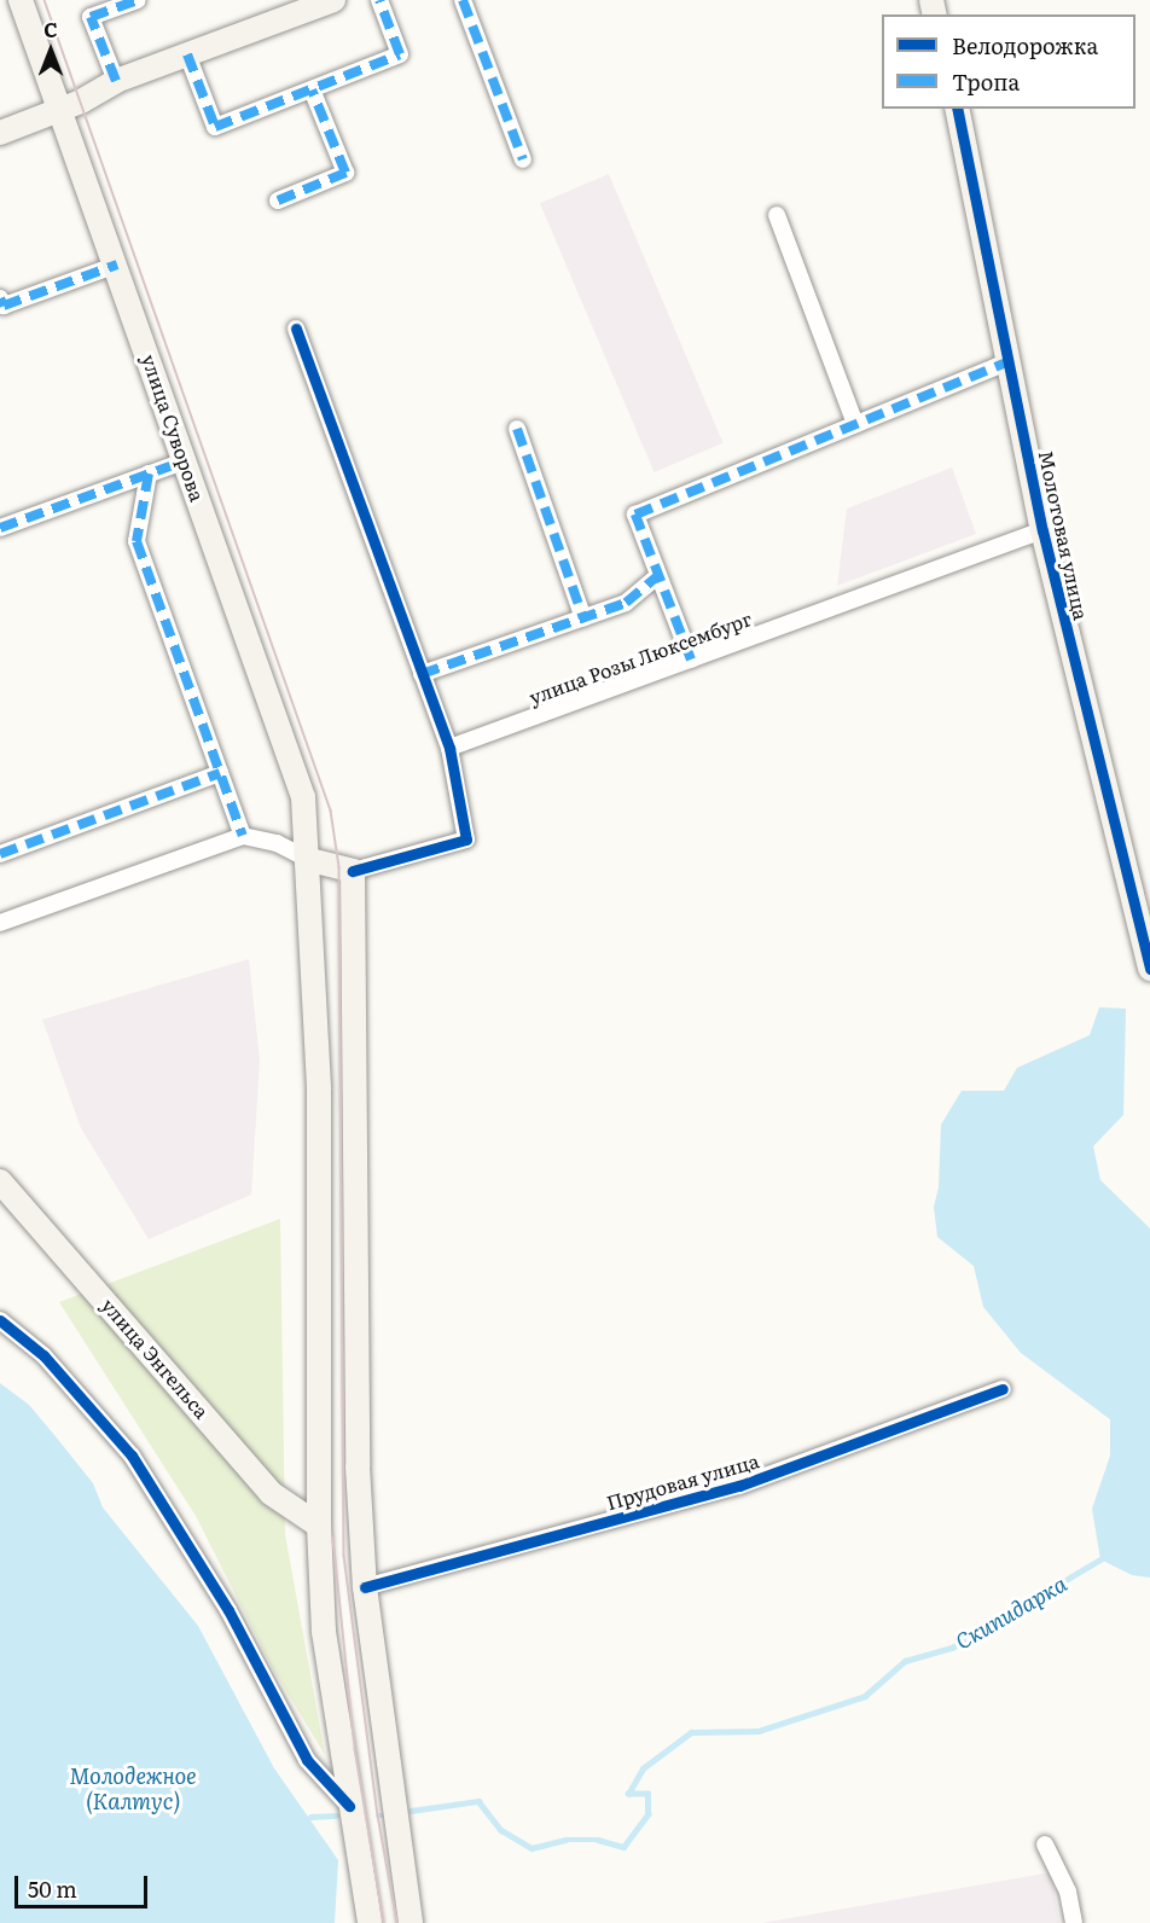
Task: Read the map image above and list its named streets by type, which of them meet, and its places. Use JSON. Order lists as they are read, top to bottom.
{
  "streets": {
    "main road": ["улица Суворова", "Молотовая улица", "улица Энгельса"],
    "street": ["улица Розы Люксембург", "Прудовая улица"]
  },
  "crossings": [
    ["улица Суворова", "улица Энгельса"],
    ["Молотовая улица", "улица Розы Люксембург"]
  ],
  "water": ["Скипидарка", "Молодежное (Калтус)"],
  "legend": ["Велодорожка", "Тропа"],
  "scale_bar": "50 m",
  "north": "top"
}
